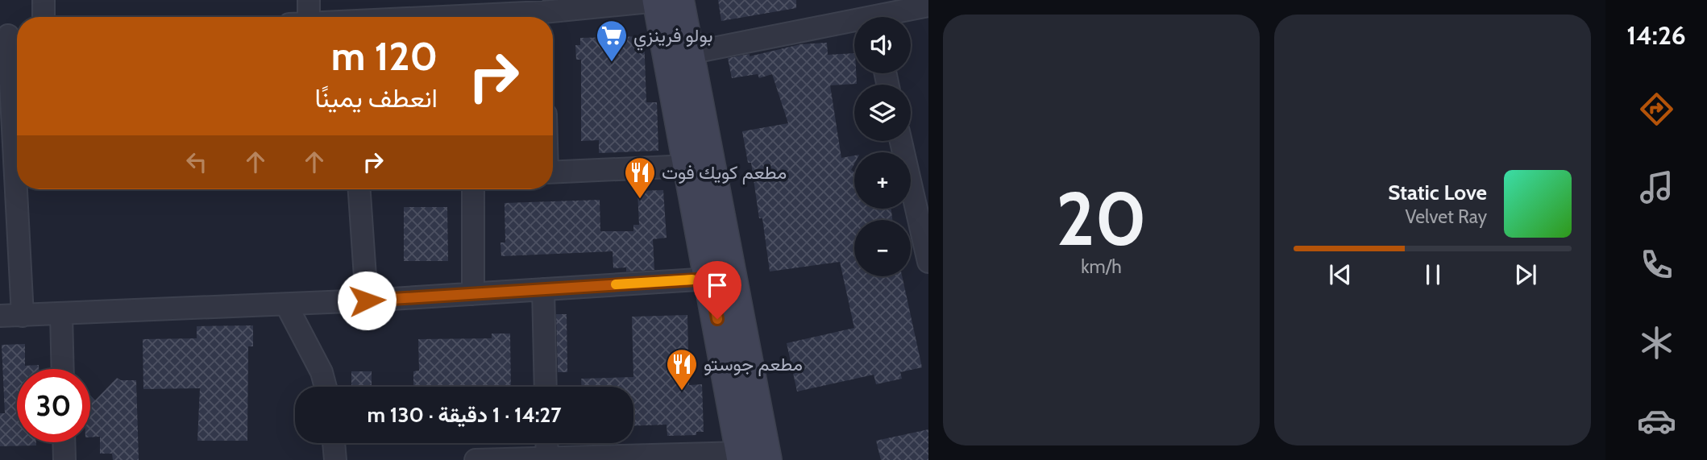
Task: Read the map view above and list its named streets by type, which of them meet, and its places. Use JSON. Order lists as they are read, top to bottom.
{
  "places": {
    "supermarket": ["بولو فرينزي"],
    "restaurant": ["مطعم كويك فوت", "مطعم جوستو"]
  },
  "page": {
    "tabs": "14:26",
    "tile": ["20", "km/h"],
    "map_buttons": ["+", "−"],
    "turn": ["120 m", "انعطف يمينًا"],
    "song": ["Static Love", "Velvet Ray"],
    "limit": "30",
    "trip": "14:27 · 1 دقيقة · 130 m"
  }
}
